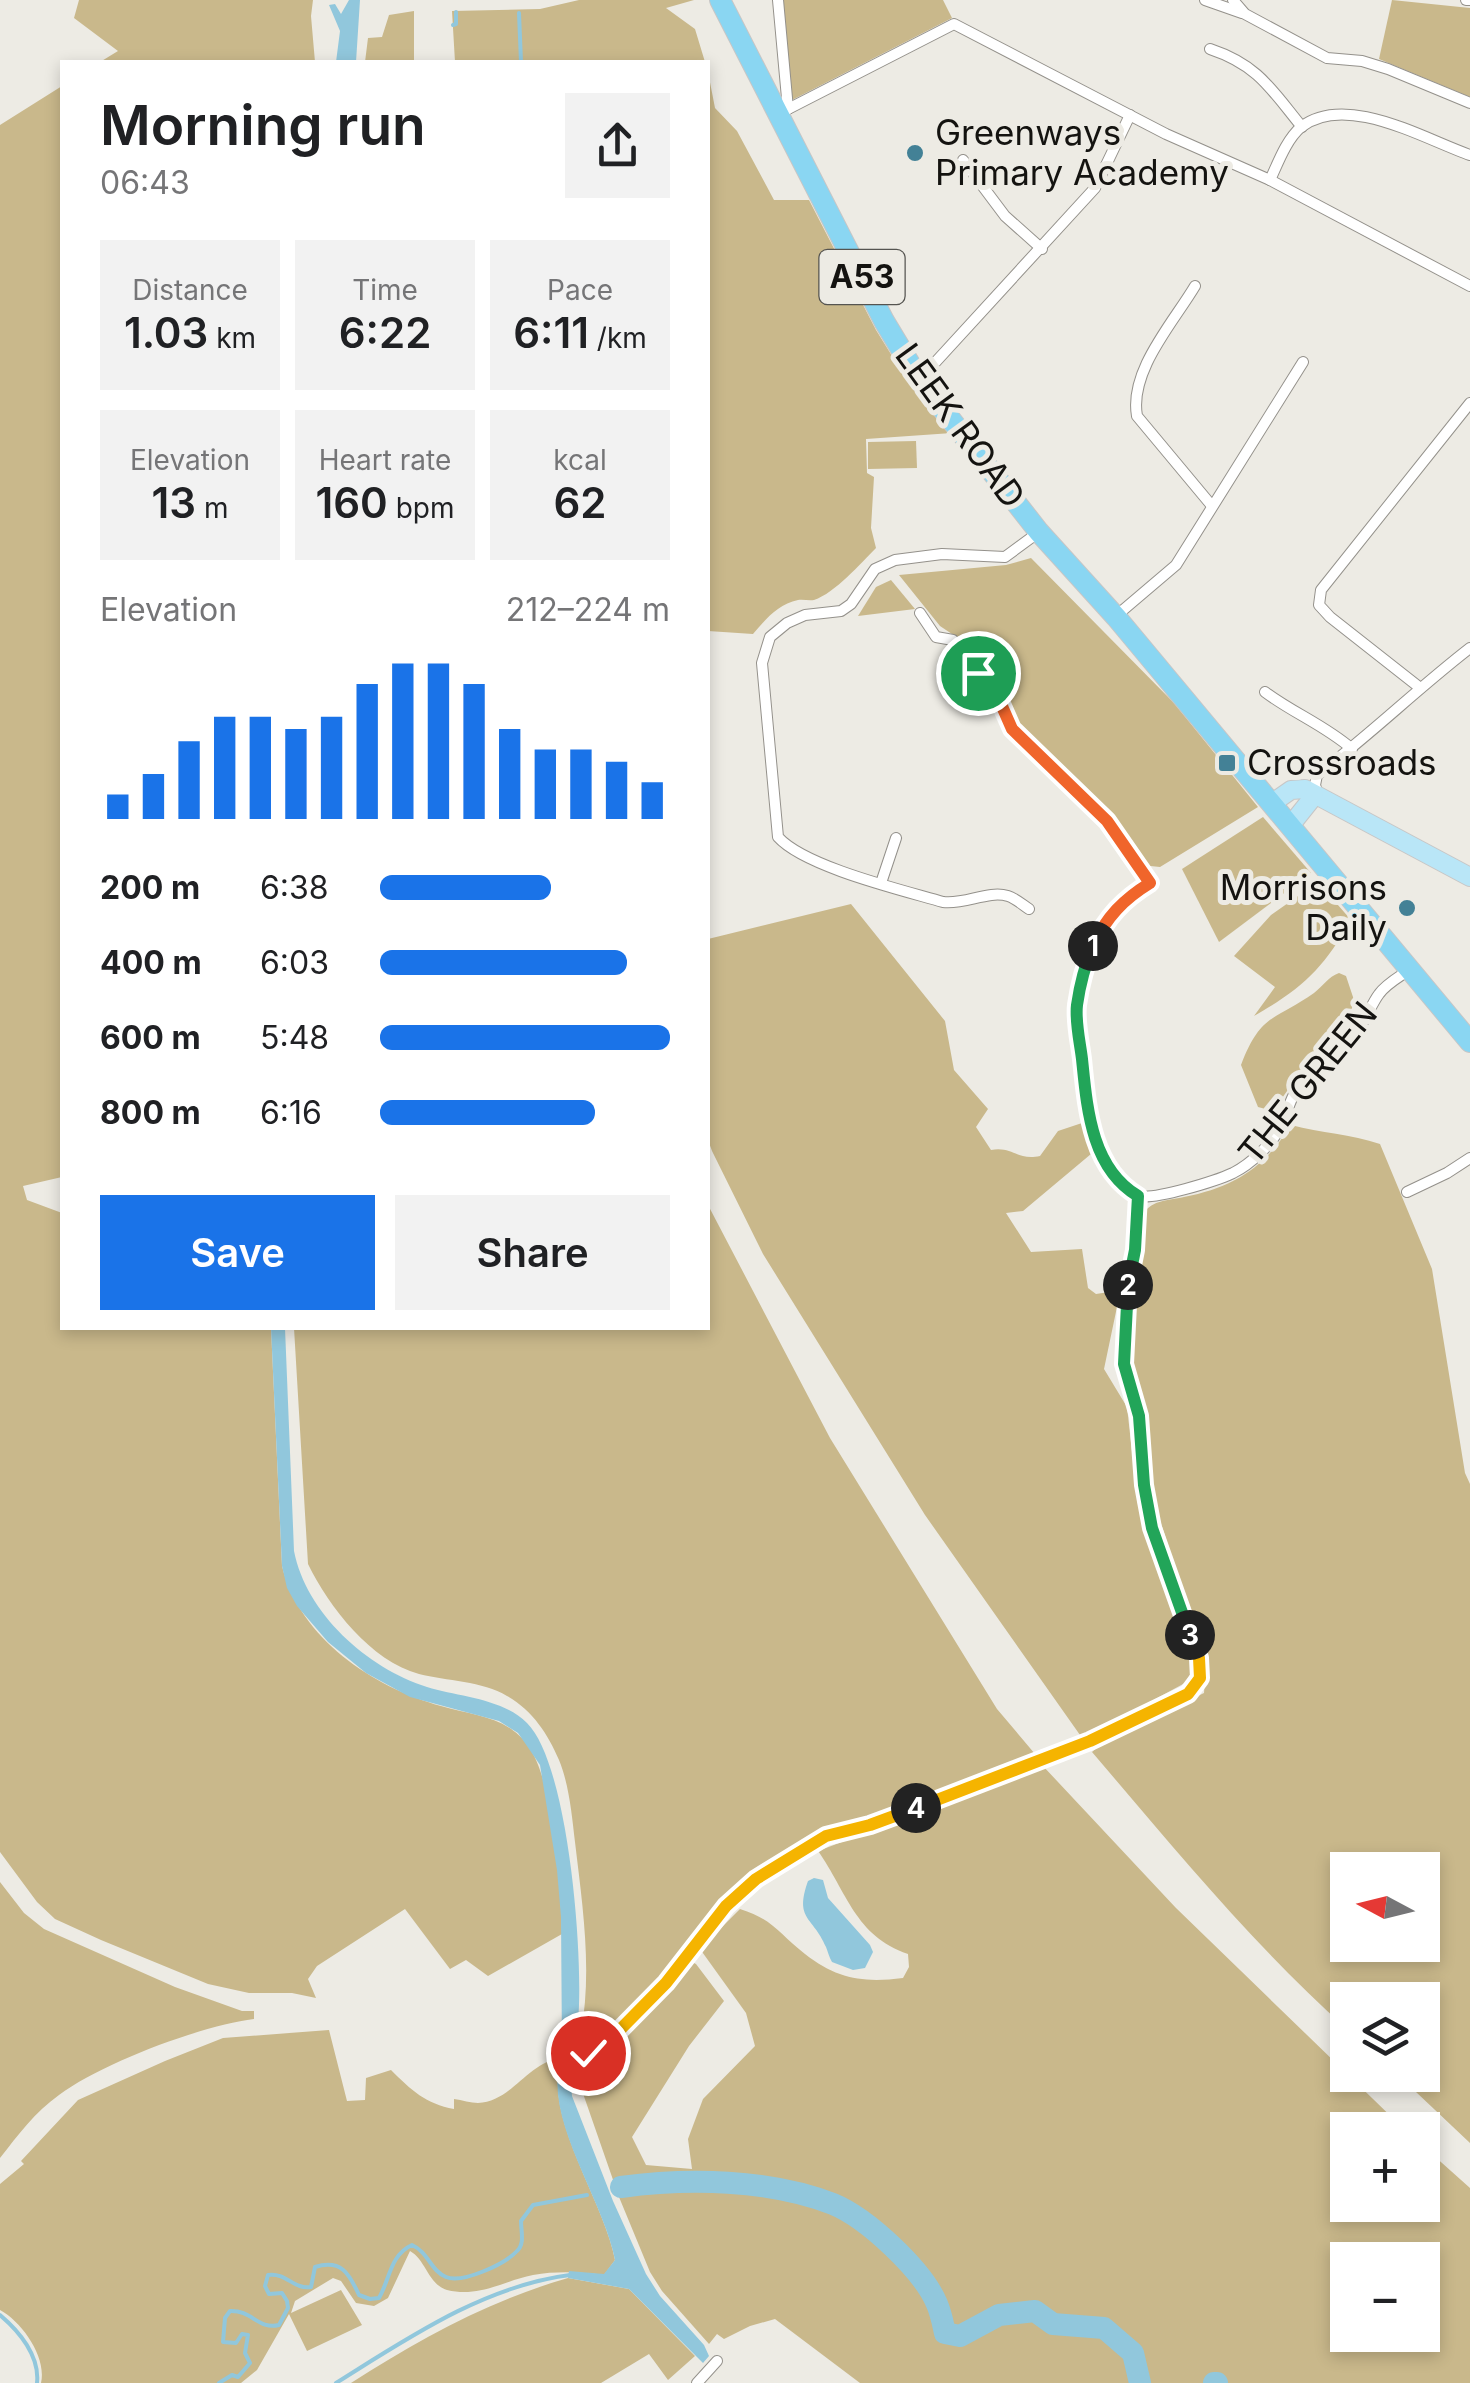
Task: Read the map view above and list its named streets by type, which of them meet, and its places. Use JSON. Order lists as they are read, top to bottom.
{
  "streets": {
    "highway": ["A53", "LEEK ROAD"],
    "street": ["THE GREEN"]
  },
  "crossings": [
    ["A53", "LEEK ROAD"],
    ["A53", "THE GREEN"]
  ],
  "places": {
    "other": ["Greenways Primary Academy", "Morrisons Daily"],
    "transit": ["Crossroads"]
  },
  "north": "left",
  "page": {
    "heading": ["Morning run", "06:43"],
    "stats": [
      ["Distance", "1.03 km"],
      ["Time", "6:22"],
      ["Pace", "6:11 /km"],
      ["Elevation", "13 m"],
      ["Heart rate", "160 bpm"],
      ["kcal", "62"]
    ],
    "chart": ["Elevation", "212–224 m"],
    "list": [
      {
        "name": "200 m",
        "note": "6:38"
      },
      {
        "name": "400 m",
        "note": "6:03"
      },
      {
        "name": "600 m",
        "note": "5:48"
      },
      {
        "name": "800 m",
        "note": "6:16"
      }
    ],
    "pins": [
      "1",
      "2",
      "3",
      "4"
    ],
    "buttons": ["Save", "Share"],
    "map_buttons": ["+", "−"]
  }
}
